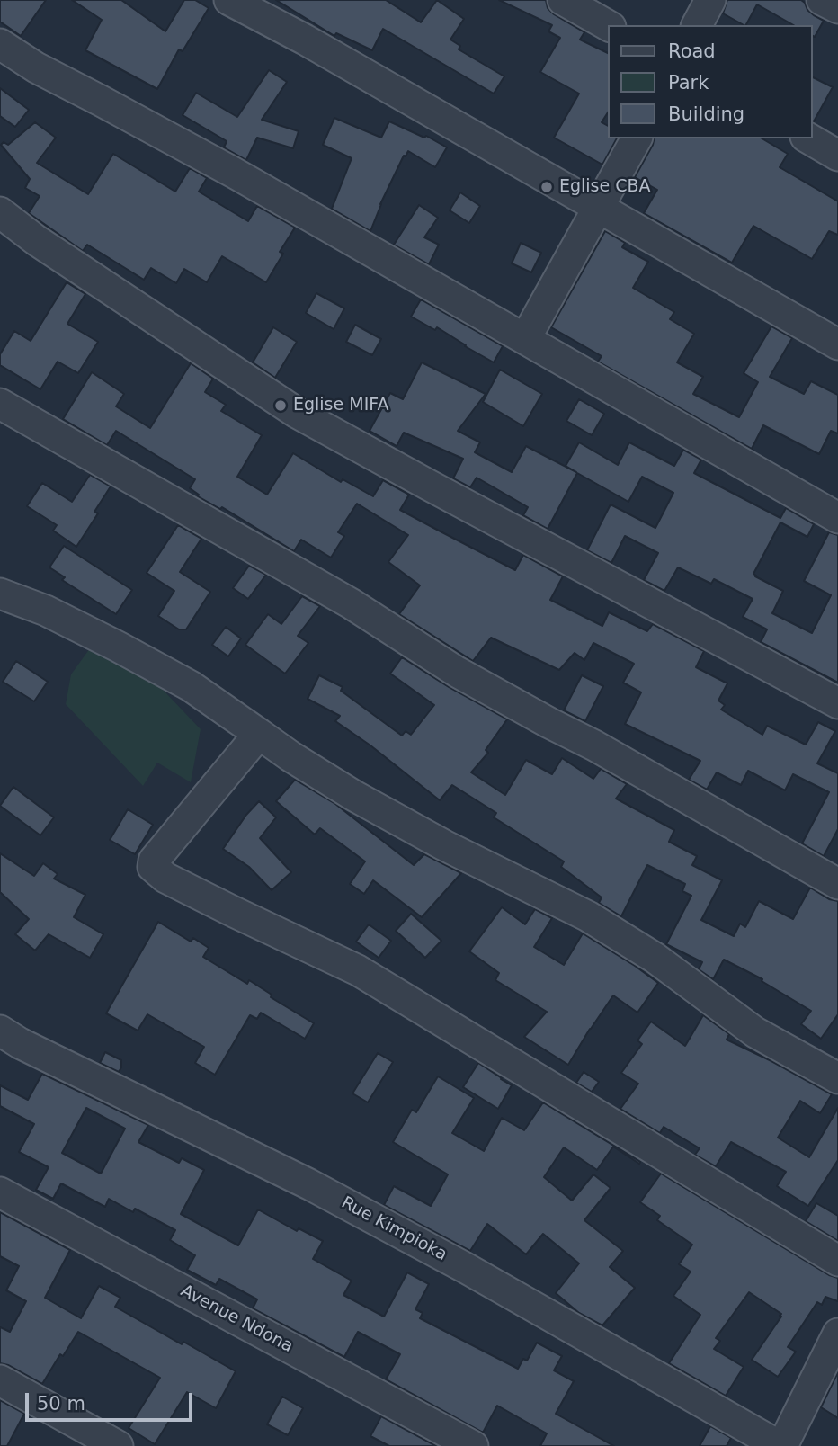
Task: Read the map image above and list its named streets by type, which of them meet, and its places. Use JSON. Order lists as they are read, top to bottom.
{
  "streets": {
    "street": ["Rue Kimpioka", "Avenue Ndona"]
  },
  "places": ["Eglise CBA", "Eglise MIFA"],
  "legend": ["Road", "Park", "Building"],
  "scale_bar": "50 m"
}
